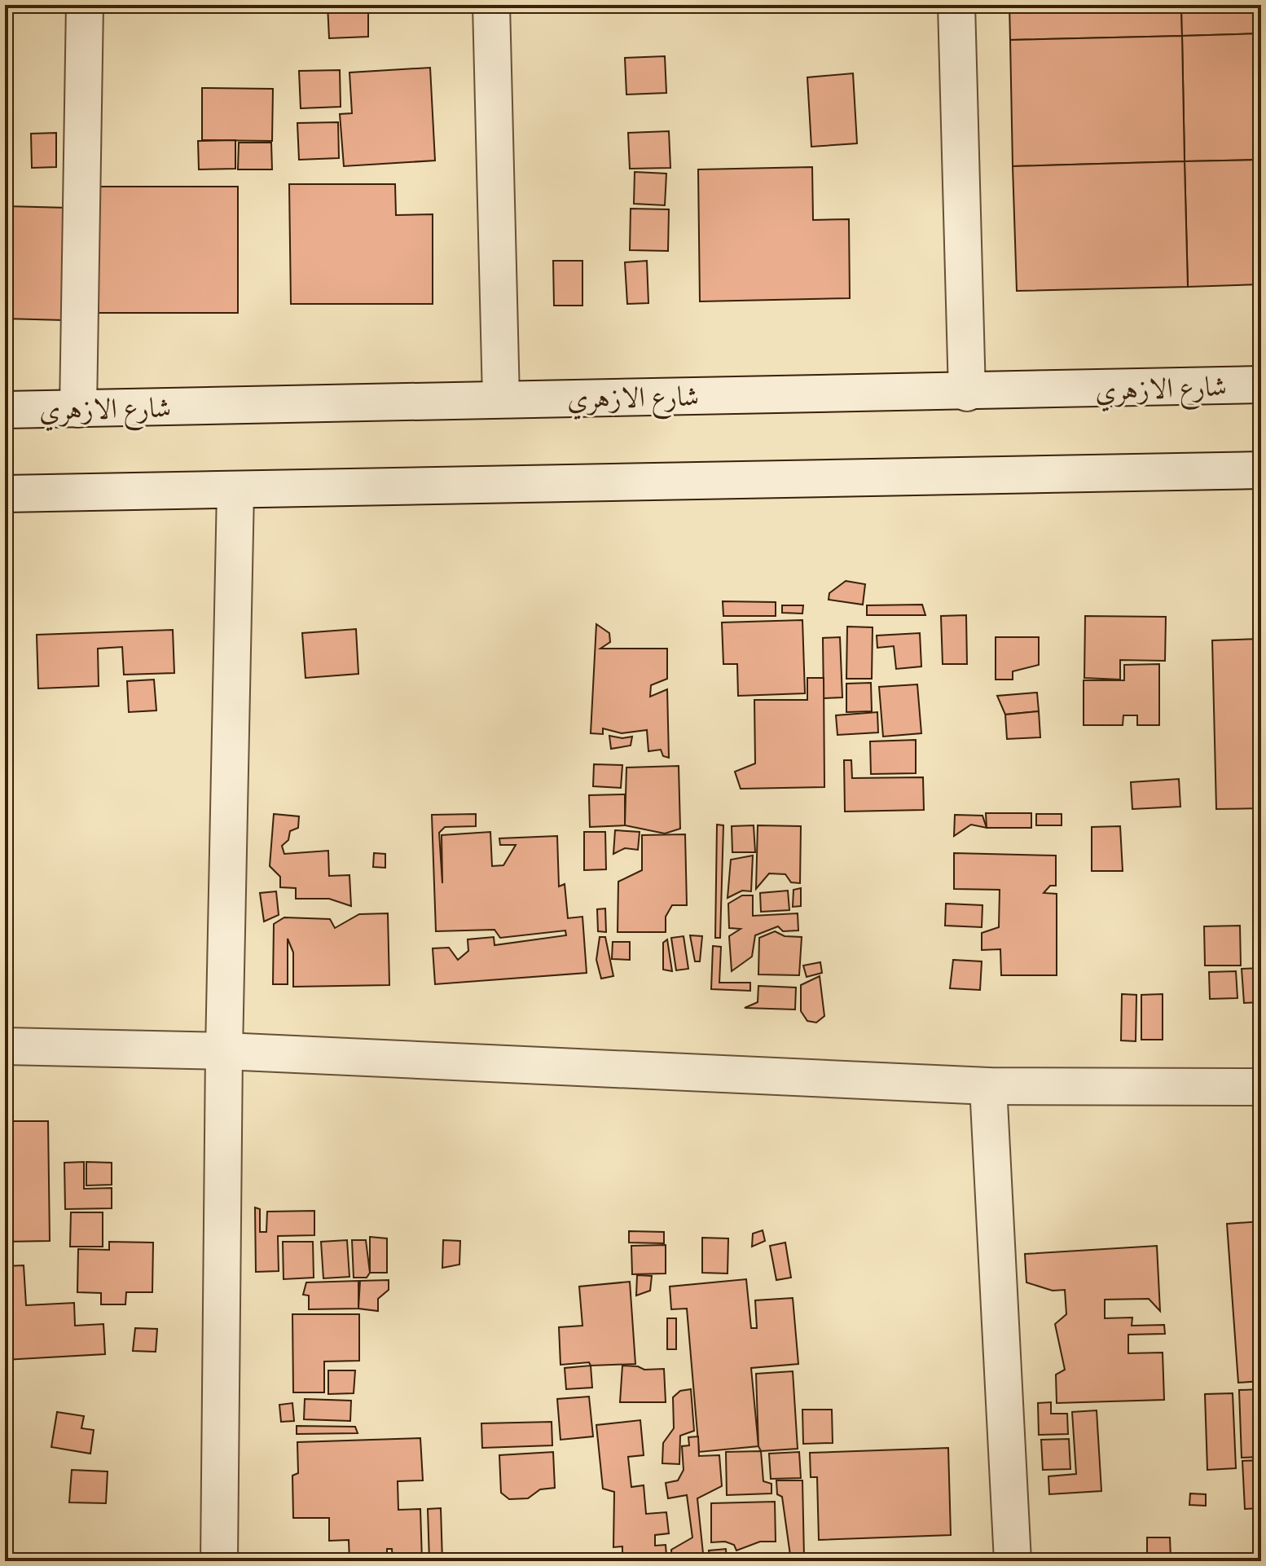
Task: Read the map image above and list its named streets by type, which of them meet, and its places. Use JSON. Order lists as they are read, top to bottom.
{
  "streets": {
    "street": ["شارع الازهري"]
  }
}
